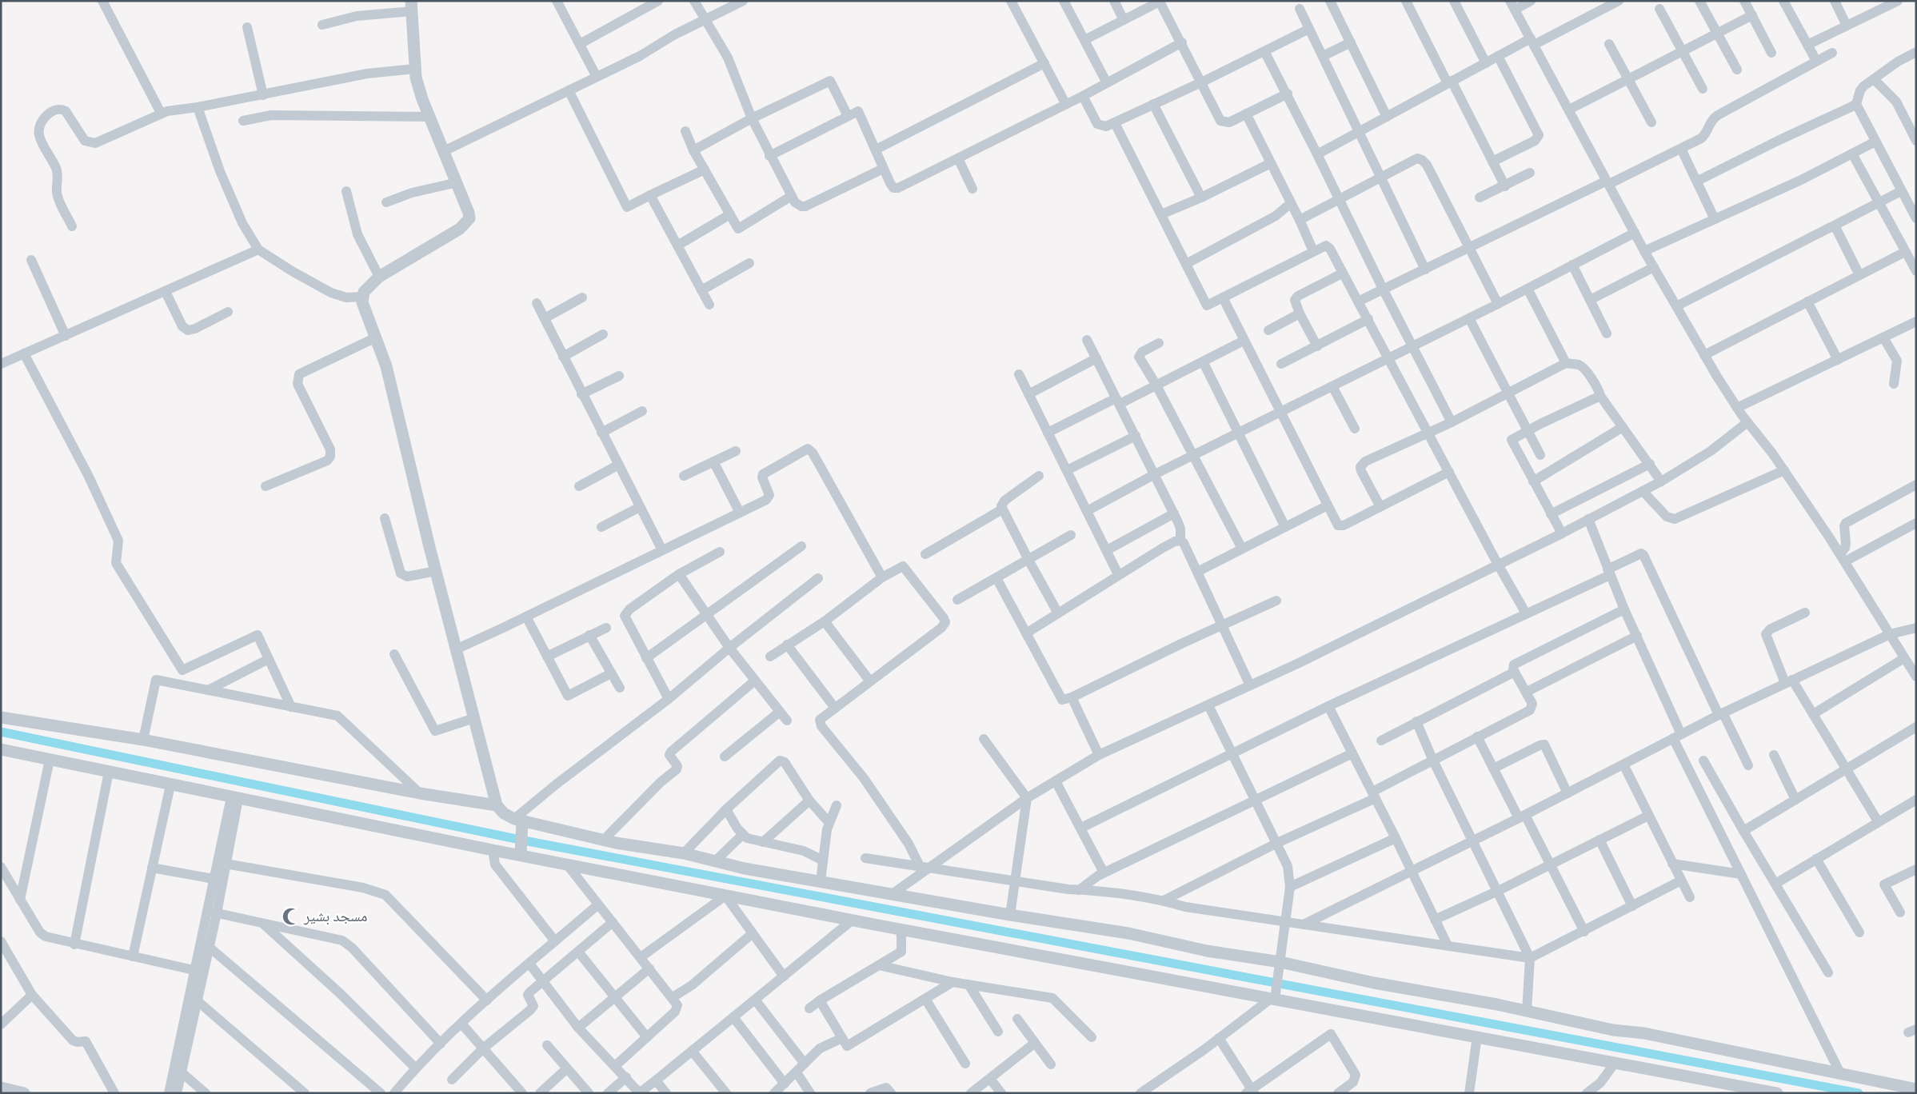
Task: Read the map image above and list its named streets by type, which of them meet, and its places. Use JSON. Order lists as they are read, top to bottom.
{
  "places": {
    "mosque": ["مسجد بشیر"]
  }
}
